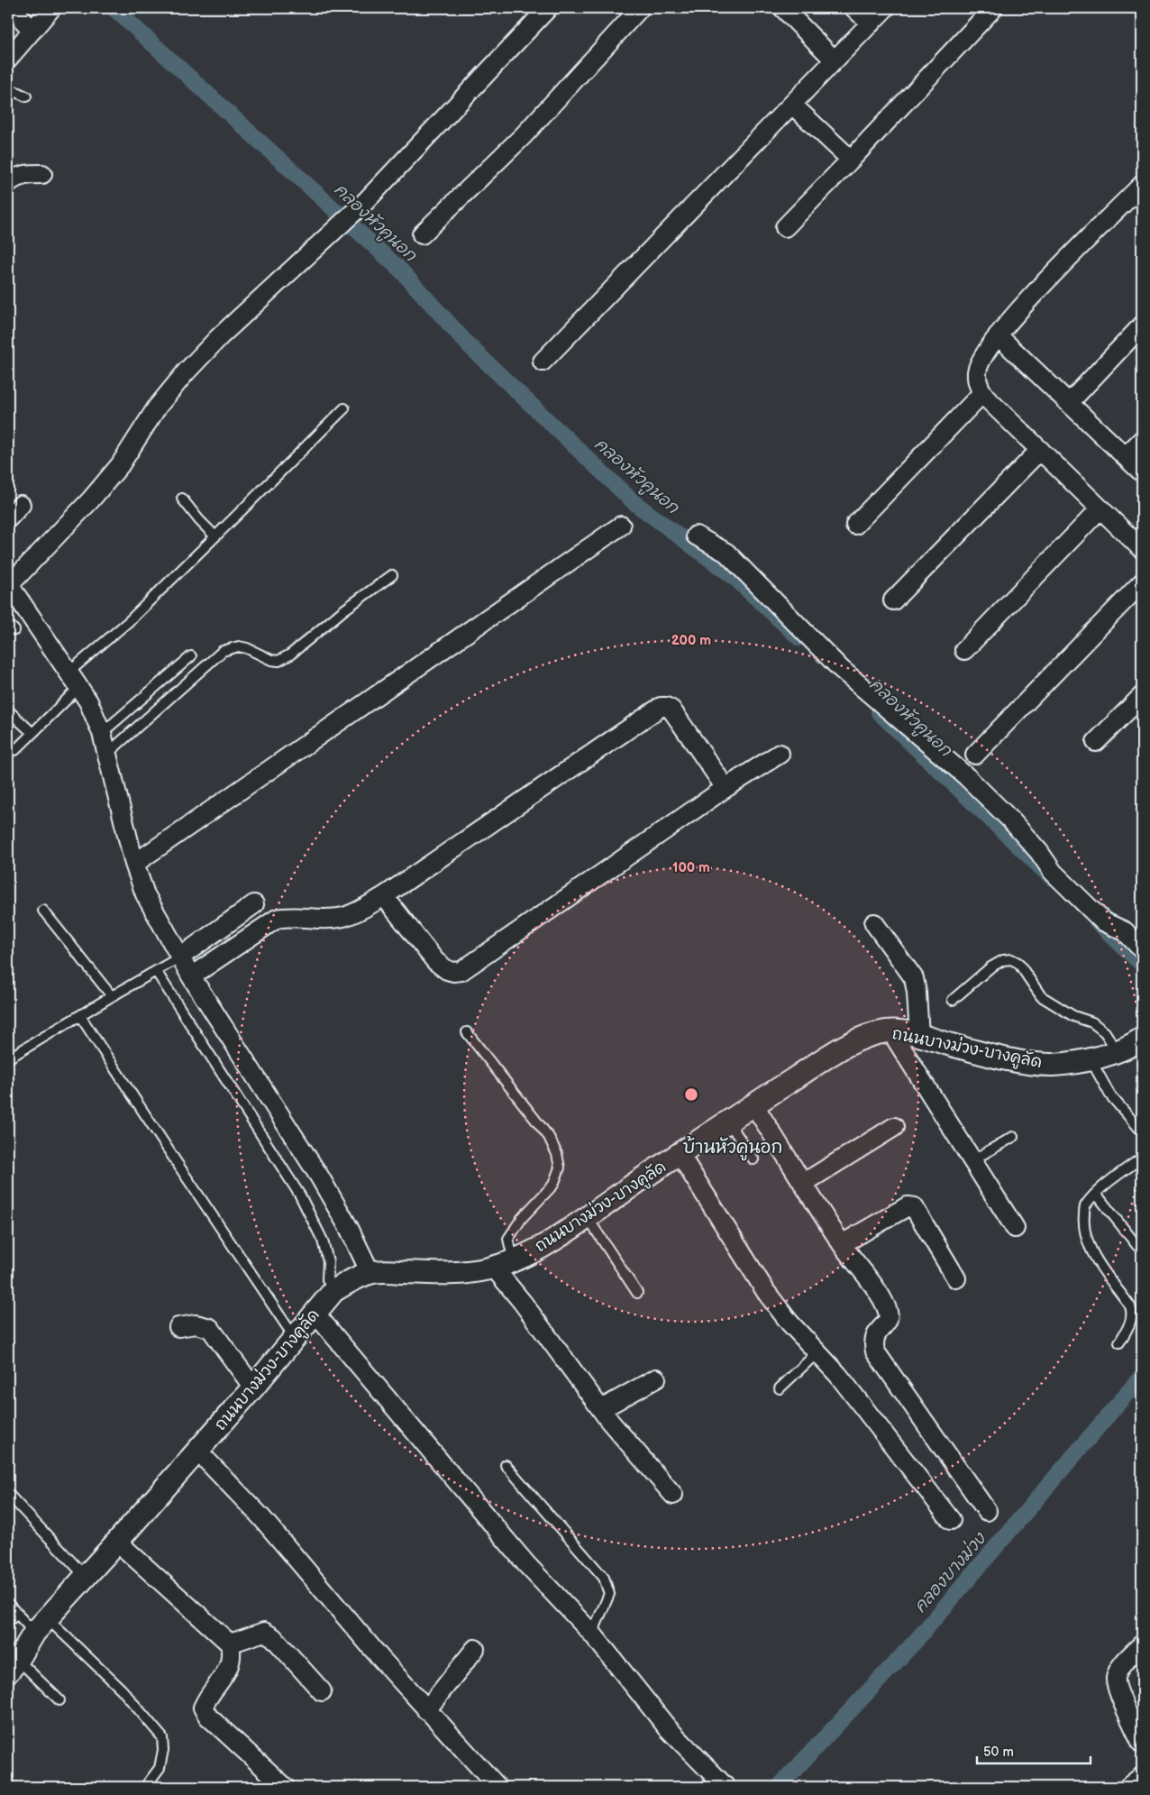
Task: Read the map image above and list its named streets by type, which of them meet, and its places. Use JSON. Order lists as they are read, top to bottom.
{
  "streets": {
    "street": ["ถนนบางม่วง-บางคูลัด"]
  },
  "districts": ["บ้านหัวคูนอก"],
  "water": ["คลองหัวคูนอก", "คลองบางม่วง"],
  "scale_bar": "50 m",
  "rings": ["200 m", "100 m"]
}
